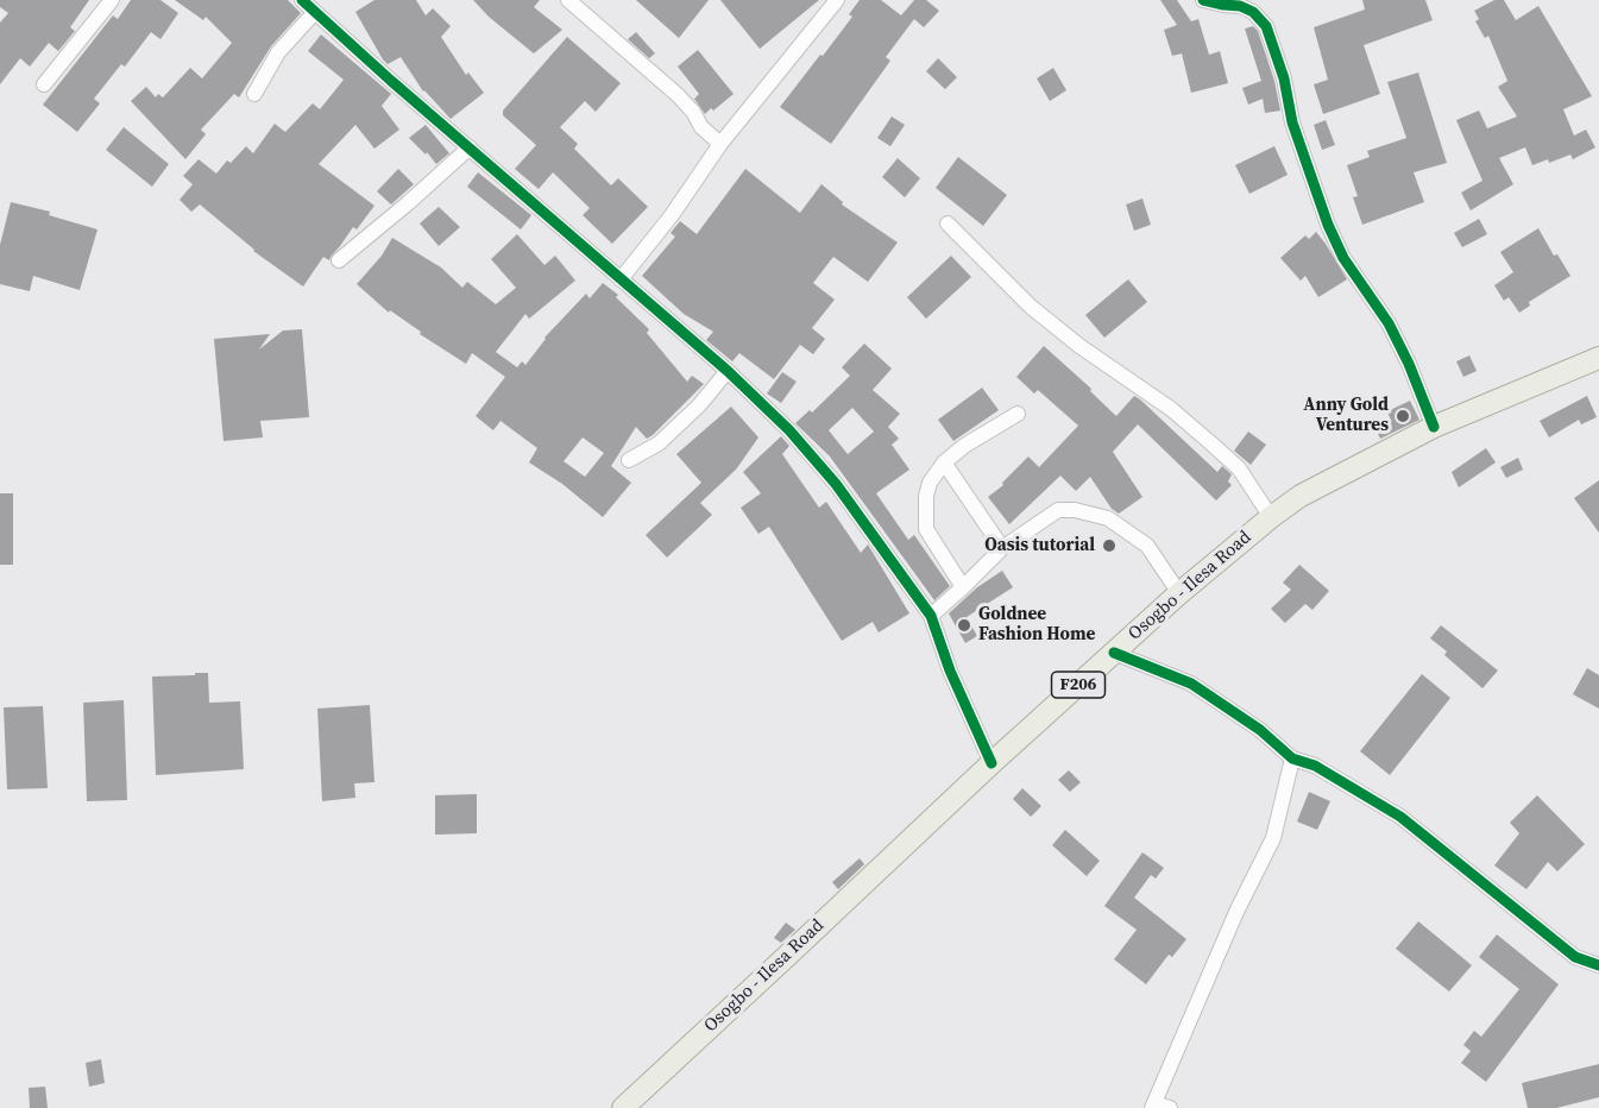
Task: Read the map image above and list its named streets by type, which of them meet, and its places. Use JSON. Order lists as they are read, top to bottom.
{
  "streets": {
    "main road": ["Osogbo - Ilesa Road", "F206"]
  },
  "places": ["Anny Gold Ventures", "Oasis tutorial", "Goldnee Fashion Home"]
}
